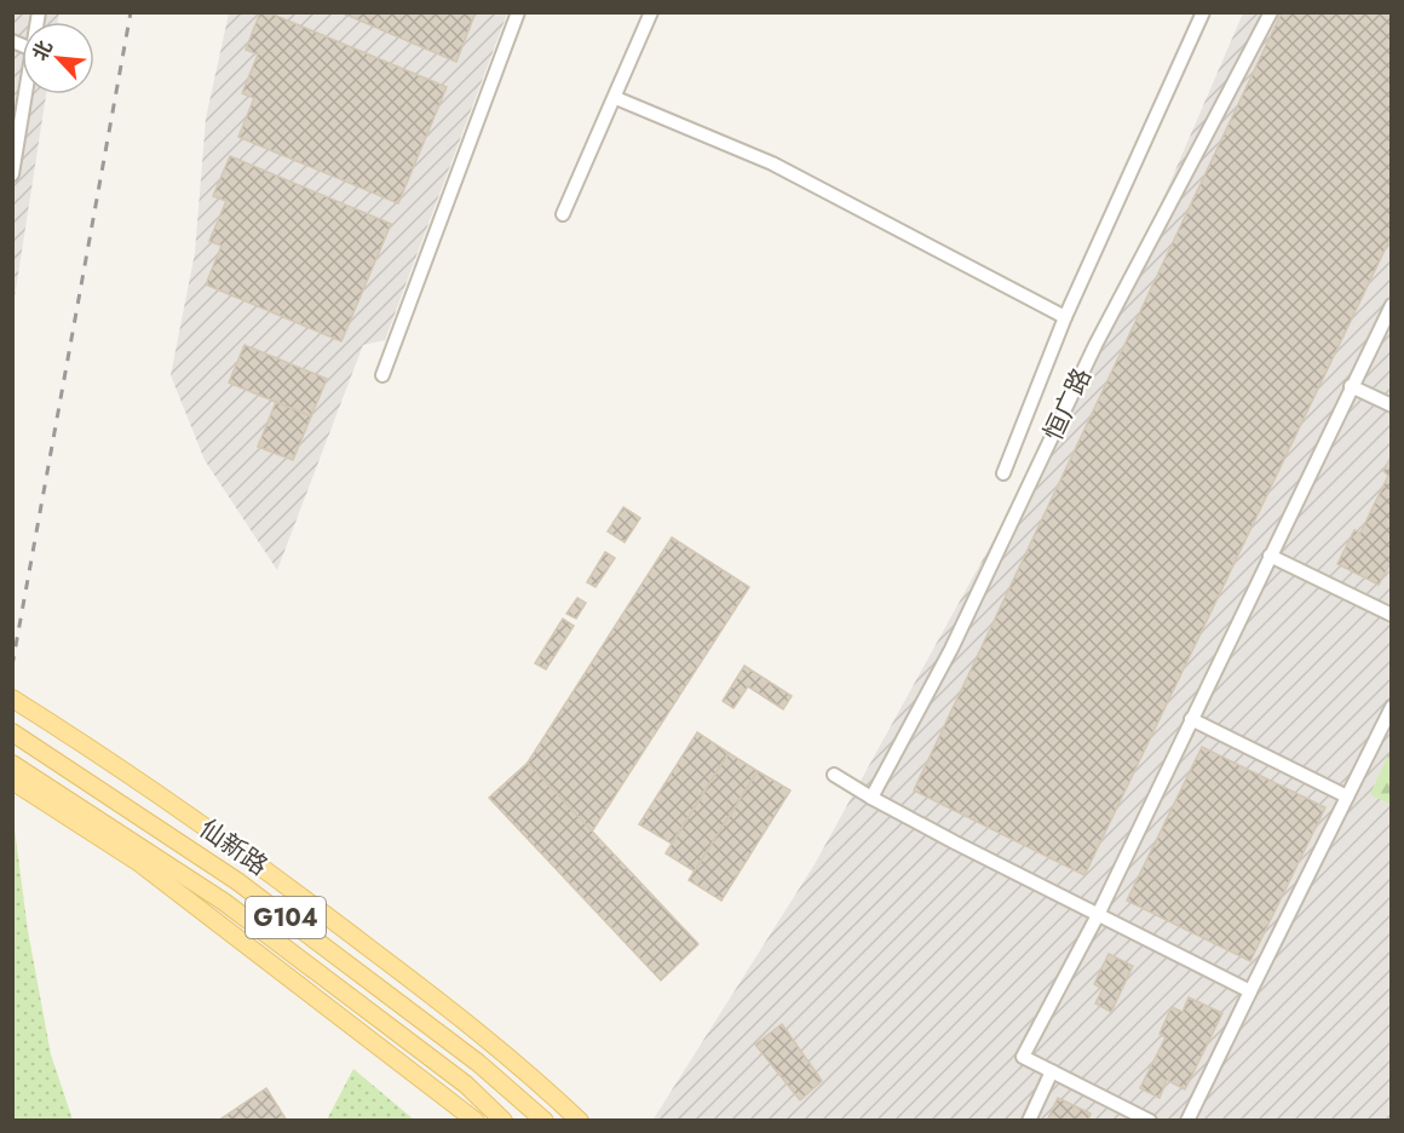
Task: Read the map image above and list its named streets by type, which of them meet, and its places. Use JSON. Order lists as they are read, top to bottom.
{
  "streets": {
    "main road": ["仙新路", "G104"],
    "street": ["恒广路"]
  },
  "north": "top left"
}
